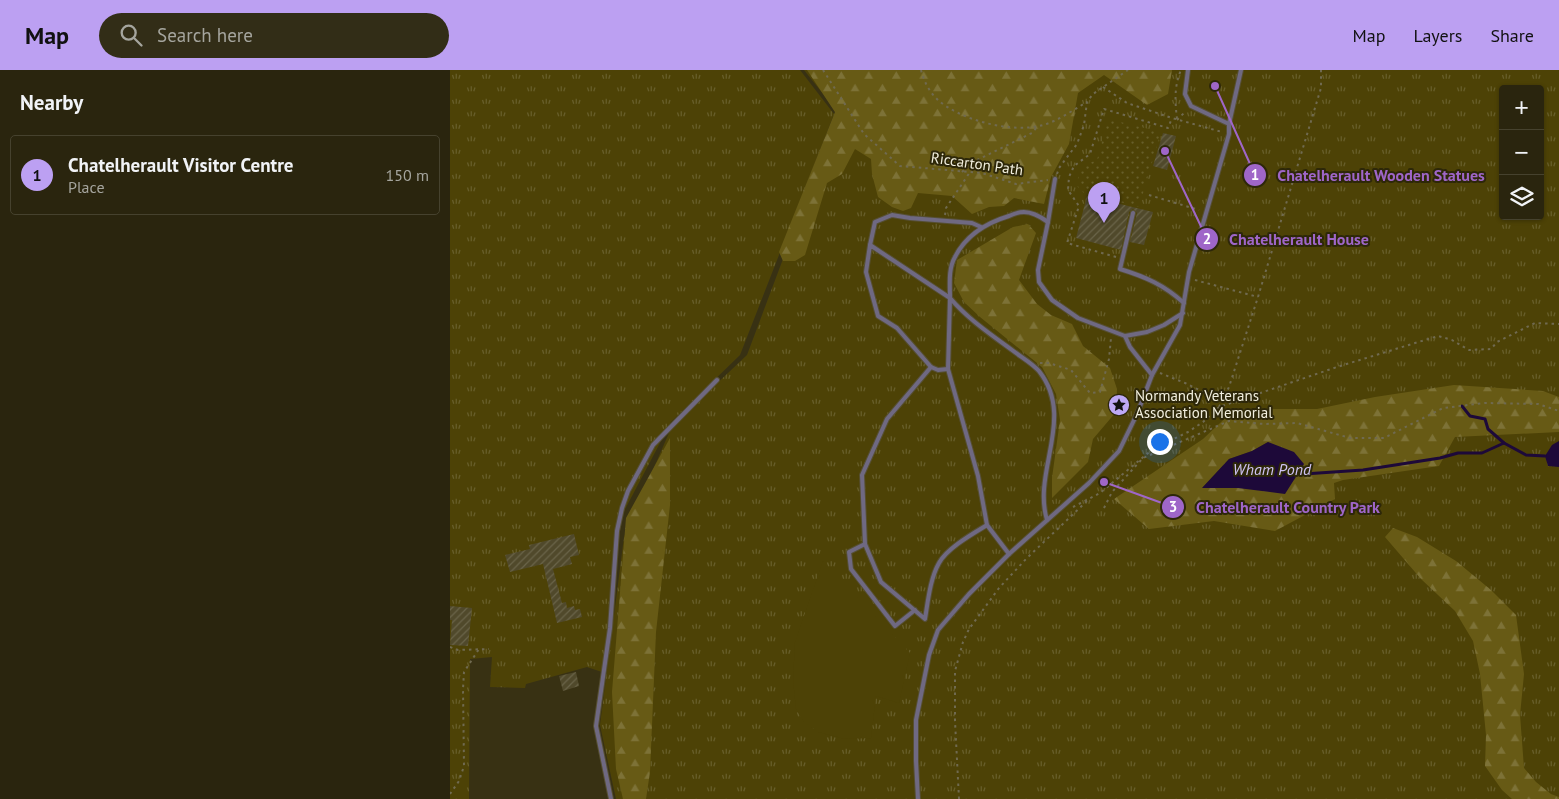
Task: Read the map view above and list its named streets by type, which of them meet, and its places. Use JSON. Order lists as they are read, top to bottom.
{
  "streets": {
    "path": ["Riccarton Path"]
  },
  "water": ["Wham Pond"],
  "places": {
    "other": ["Chatelherault Wooden Statues", "Chatelherault House", "Chatelherault Country Park"],
    "place": ["Normandy Veterans Association Memorial"]
  },
  "page": {
    "header": "Map",
    "search": "Search here",
    "nav": ["Map", "Layers", "Share"],
    "heading": "Nearby",
    "map_buttons": ["+", "−"],
    "list": [
      {
        "mark": "1",
        "name": "Chatelherault Visitor Centre",
        "note": "Place",
        "value": "150 m"
      }
    ],
    "pins": "1"
  }
}
